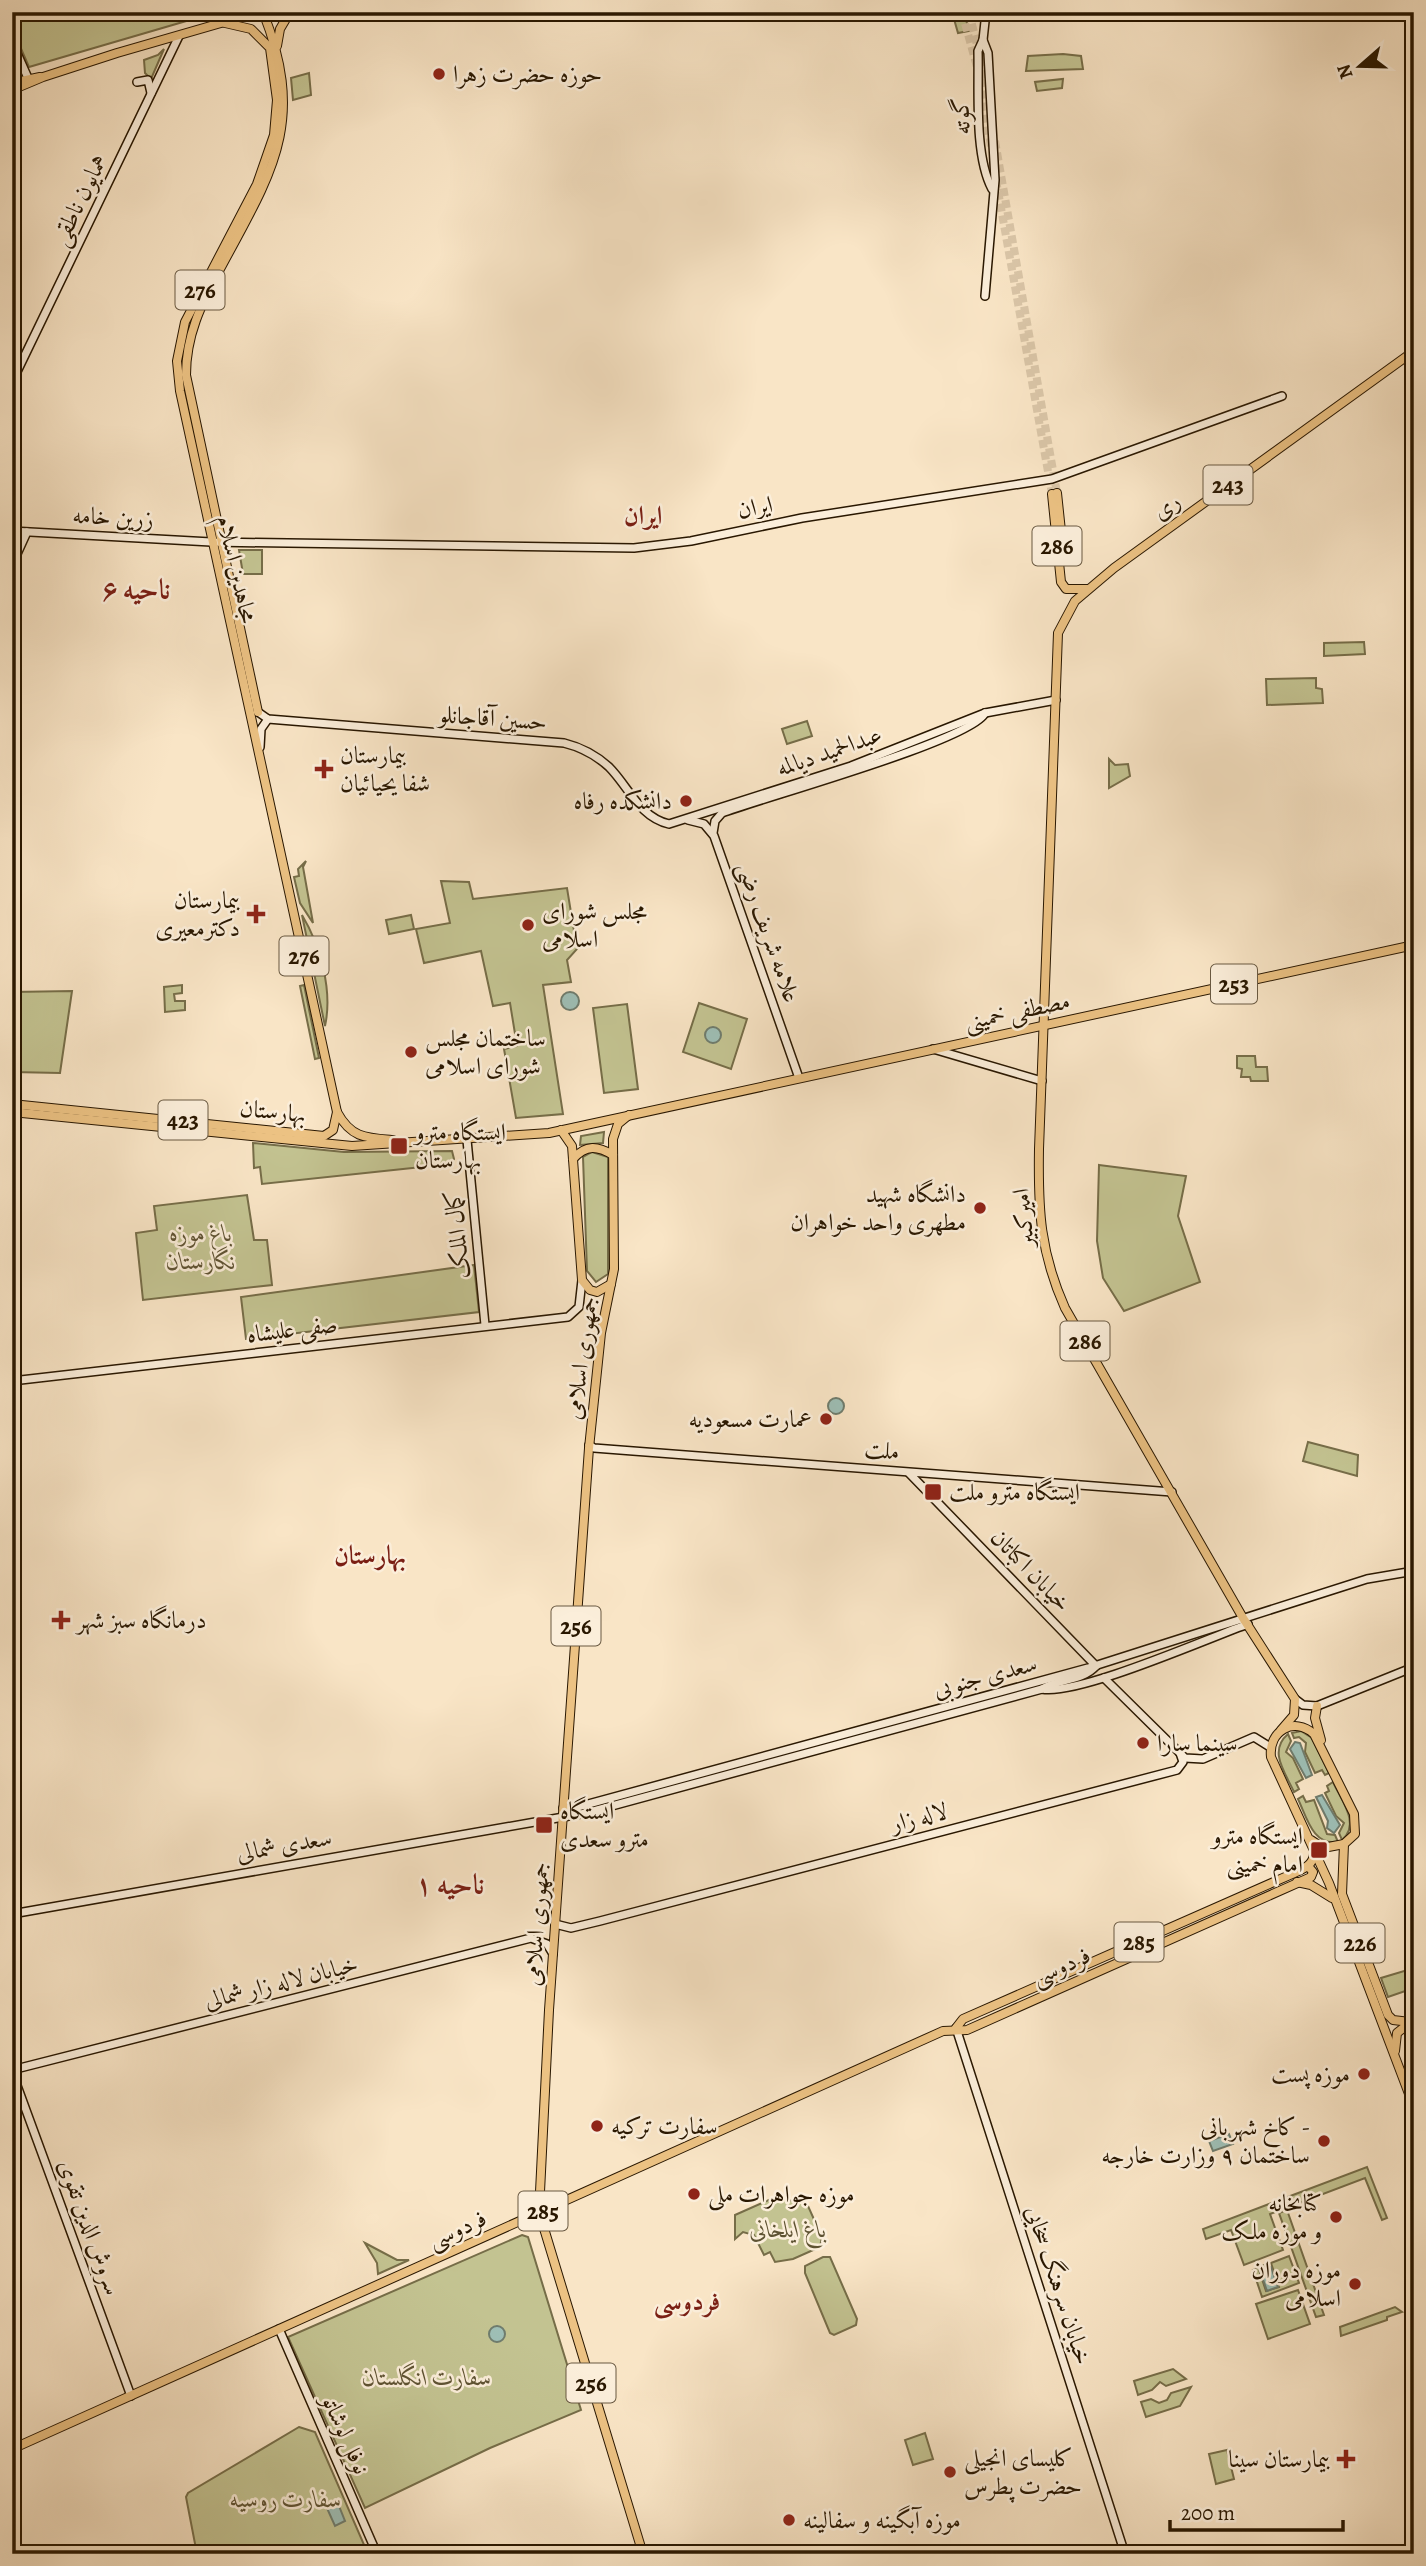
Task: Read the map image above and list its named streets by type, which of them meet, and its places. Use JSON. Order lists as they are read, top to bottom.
{
  "streets": {
    "main road": [
      "گوته",
      "همایون ناطقی",
      "276",
      "243",
      "ری",
      "ایران",
      "زرین خامه",
      "286",
      "مجاهدین اسلام",
      "حسین آقاجانلو",
      "عبدالحمید دیالمه",
      "علامه شریف رضی",
      "253",
      "مصطفی خمینی",
      "بهارستان",
      "423",
      "امیرکبیر",
      "کمال الملک",
      "صفی علیشاه",
      "جمهوری اسلامی",
      "ملت",
      "خیابان اکباتان",
      "256",
      "سعدی جنوبی",
      "لاله زار",
      "سعدی شمالی",
      "285",
      "226",
      "فردوسی",
      "خیابان لاله زار شمالی",
      "سروش الدین تقوی",
      "خیابان سرهنگ سخایی",
      "نوفل لوشاتو"
    ]
  },
  "crossings": [
    ["ری", "286"],
    ["ری", "امیرکبیر"],
    ["ایران", "زرین خامه"],
    ["ایران", "مجاهدین اسلام"],
    ["زرین خامه", "مجاهدین اسلام"],
    ["مجاهدین اسلام", "بهارستان"],
    ["حسین آقاجانلو", "عبدالحمید دیالمه"],
    ["عبدالحمید دیالمه", "امیرکبیر"],
    ["علامه شریف رضی", "مصطفی خمینی"],
    ["مصطفی خمینی", "بهارستان"],
    ["مصطفی خمینی", "امیرکبیر"],
    ["مصطفی خمینی", "جمهوری اسلامی"],
    ["بهارستان", "کمال الملک"],
    ["امیرکبیر", "ملت"],
    ["امیرکبیر", "سعدی جنوبی"],
    ["کمال الملک", "صفی علیشاه"],
    ["جمهوری اسلامی", "ملت"],
    ["جمهوری اسلامی", "سعدی جنوبی"],
    ["جمهوری اسلامی", "لاله زار"],
    ["جمهوری اسلامی", "سعدی شمالی"],
    ["جمهوری اسلامی", "فردوسی"],
    ["جمهوری اسلامی", "خیابان لاله زار شمالی"],
    ["ملت", "خیابان اکباتان"],
    ["خیابان اکباتان", "سعدی جنوبی"],
    ["سعدی جنوبی", "سعدی شمالی"],
    ["فردوسی", "سروش الدین تقوی"],
    ["فردوسی", "خیابان سرهنگ سخایی"],
    ["فردوسی", "نوفل لوشاتو"],
    ["خیابان لاله زار شمالی", "سروش الدین تقوی"]
  ],
  "districts": [
    "ایران",
    "ناحیه ۶",
    "بهارستان",
    "ناحیه ۱",
    "فردوسی"
  ],
  "parks": [
    "باغ موزه نگارستان",
    "باغ ایلخانی",
    "سفارت انگلستان",
    "سفارت روسیه"
  ],
  "places": {
    "other": [
      "حوزه حضرت زهرا",
      "دانشکده رفاه",
      "مجلس شورای اسلامی",
      "ساختمان مجلس شورای اسلامی",
      "دانشگاه شهید مطهری واحد خواهران",
      "عمارت مسعودیه",
      "سینما سارا",
      "موزه پست",
      "سفارت ترکیه",
      "کاخ شهربانی - ساختمان ۹ وزارت خارجه",
      "موزه جواهرات ملی",
      "کتابخانه و موزه ملک",
      "موزه دوران اسلامی",
      "کلیسای انجیلی حضرت پطرس",
      "موزه آبگینه و سفالینه"
    ],
    "health": [
      "بیمارستان شفا یحیائیان",
      "بیمارستان دکترمعیری",
      "درمانگاه سبز شهر",
      "بیمارستان سینا"
    ],
    "transit": [
      "ایستگاه مترو بهارستان",
      "ایستگاه مترو ملت",
      "ایستگاه مترو سعدی",
      "ایستگاه مترو امام خمینی"
    ]
  },
  "scale_bar": "200 m",
  "north": "left"
}
